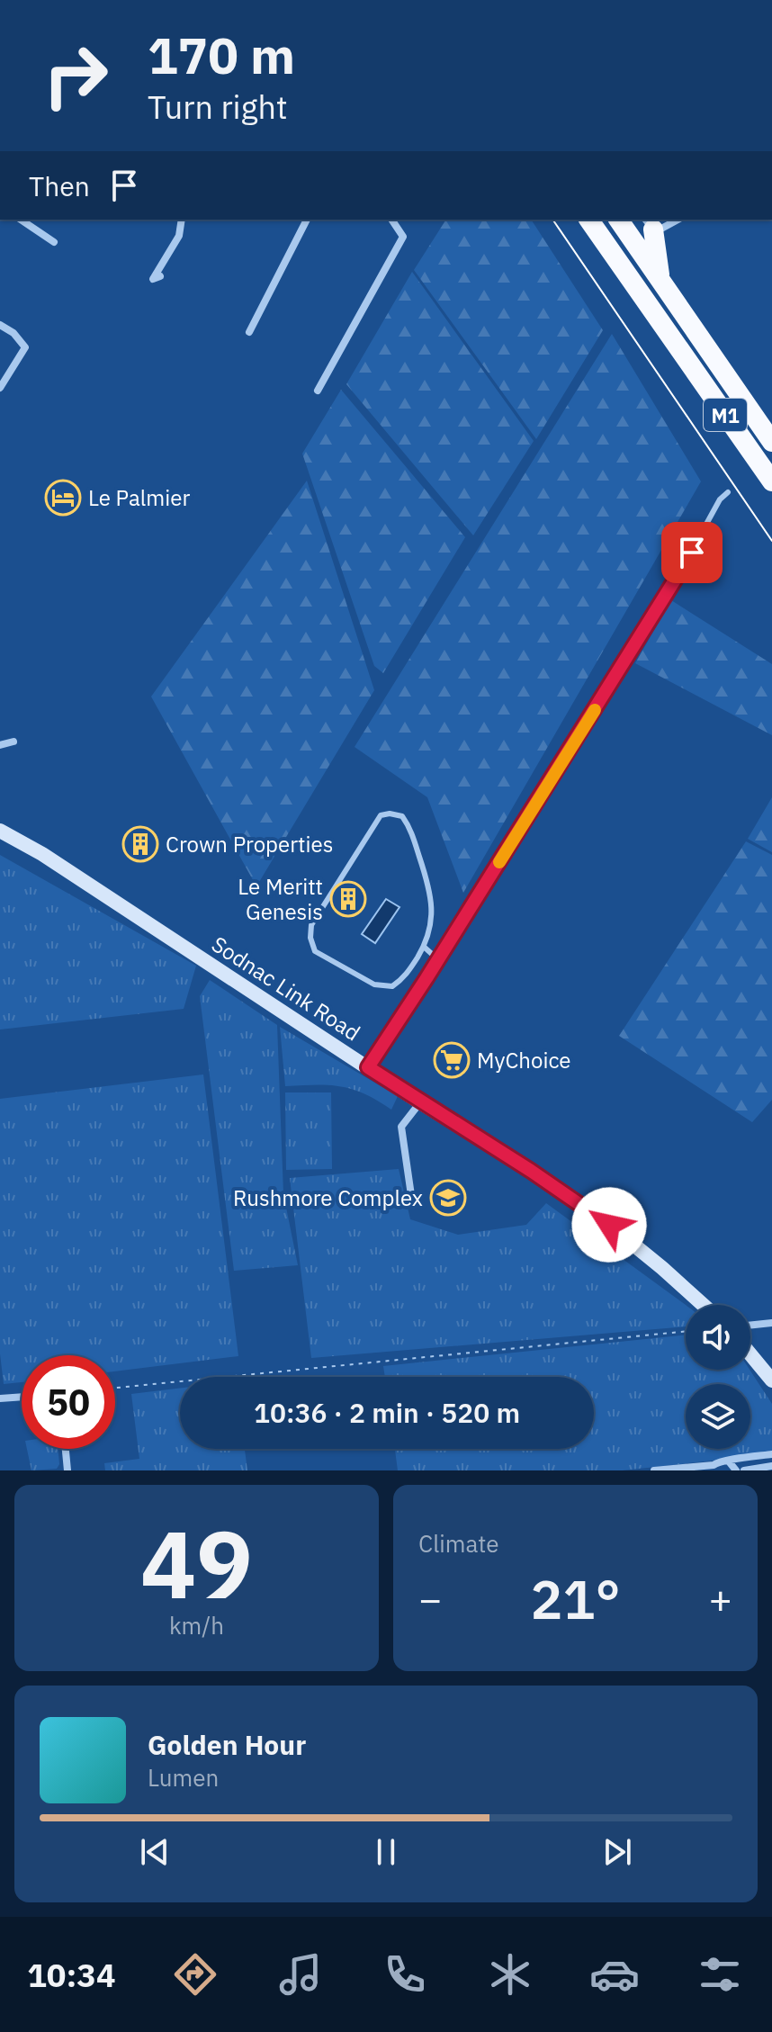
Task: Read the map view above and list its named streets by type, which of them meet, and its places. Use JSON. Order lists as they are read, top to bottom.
{
  "streets": {
    "highway": ["M1"],
    "main road": ["Sodnac Link Road"]
  },
  "places": {
    "hotel": ["Le Palmier"],
    "building": ["Crown Properties", "Le Meritt Genesis"],
    "supermarket": ["MyChoice"],
    "school or university": ["Rushmore Complex"]
  },
  "page": {
    "turn": ["170 m", "Turn right"],
    "then": "Then",
    "limit": "50",
    "trip": "10:36 · 2 min · 520 m",
    "tile": [
      ["49", "km/h"],
      "Climate"
    ],
    "heat": ["−", "21°", "+"],
    "song": ["Golden Hour", "Lumen"],
    "tabs": "10:34"
  }
}
